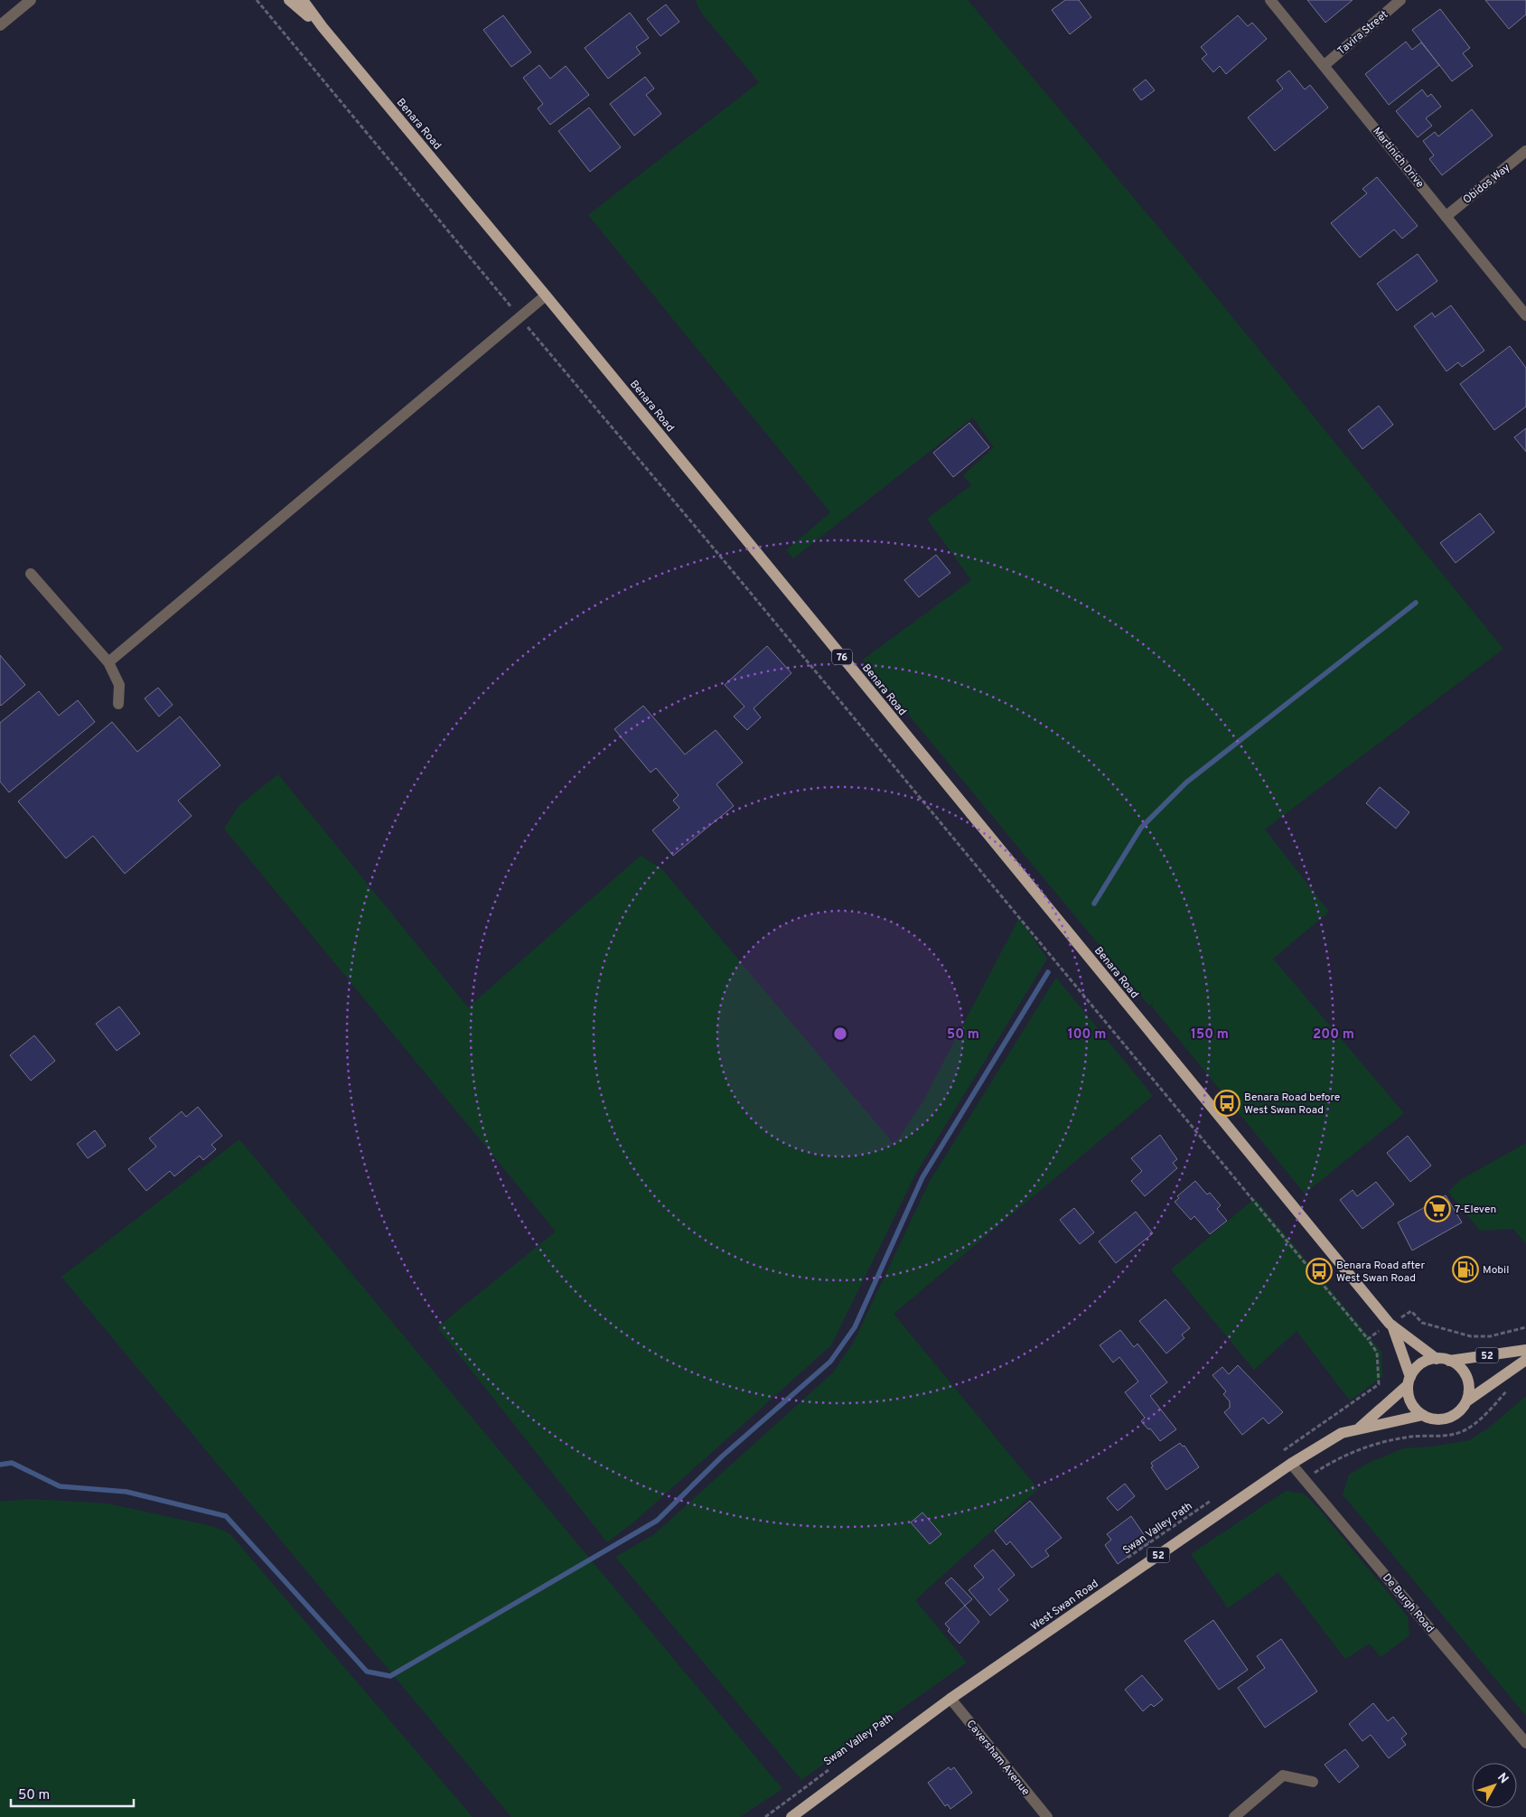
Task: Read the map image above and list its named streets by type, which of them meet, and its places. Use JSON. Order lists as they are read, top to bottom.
{
  "streets": {
    "main road": [
      "Benara Road",
      "76",
      "52",
      "West Swan Road"
    ],
    "street": [
      "Tavira Street",
      "Martinich Drive",
      "Obidos Way",
      "De Burgh Road",
      "Caversham Avenue"
    ],
    "path": ["Swan Valley Path"]
  },
  "crossings": [
    ["Tavira Street", "Martinich Drive"],
    ["Benara Road", "52"],
    ["Benara Road", "West Swan Road"],
    ["Martinich Drive", "Obidos Way"],
    ["52", "West Swan Road"],
    ["De Burgh Road", "West Swan Road"],
    ["West Swan Road", "Caversham Avenue"]
  ],
  "places": {
    "bus stop": ["Benara Road before West Swan Road", "Benara Road after West Swan Road"],
    "supermarket": ["7-Eleven"],
    "fuel station": ["Mobil"]
  },
  "scale_bar": "50 m",
  "north": "top right",
  "rings": [
    "50 m",
    "100 m",
    "150 m",
    "200 m"
  ]
}
